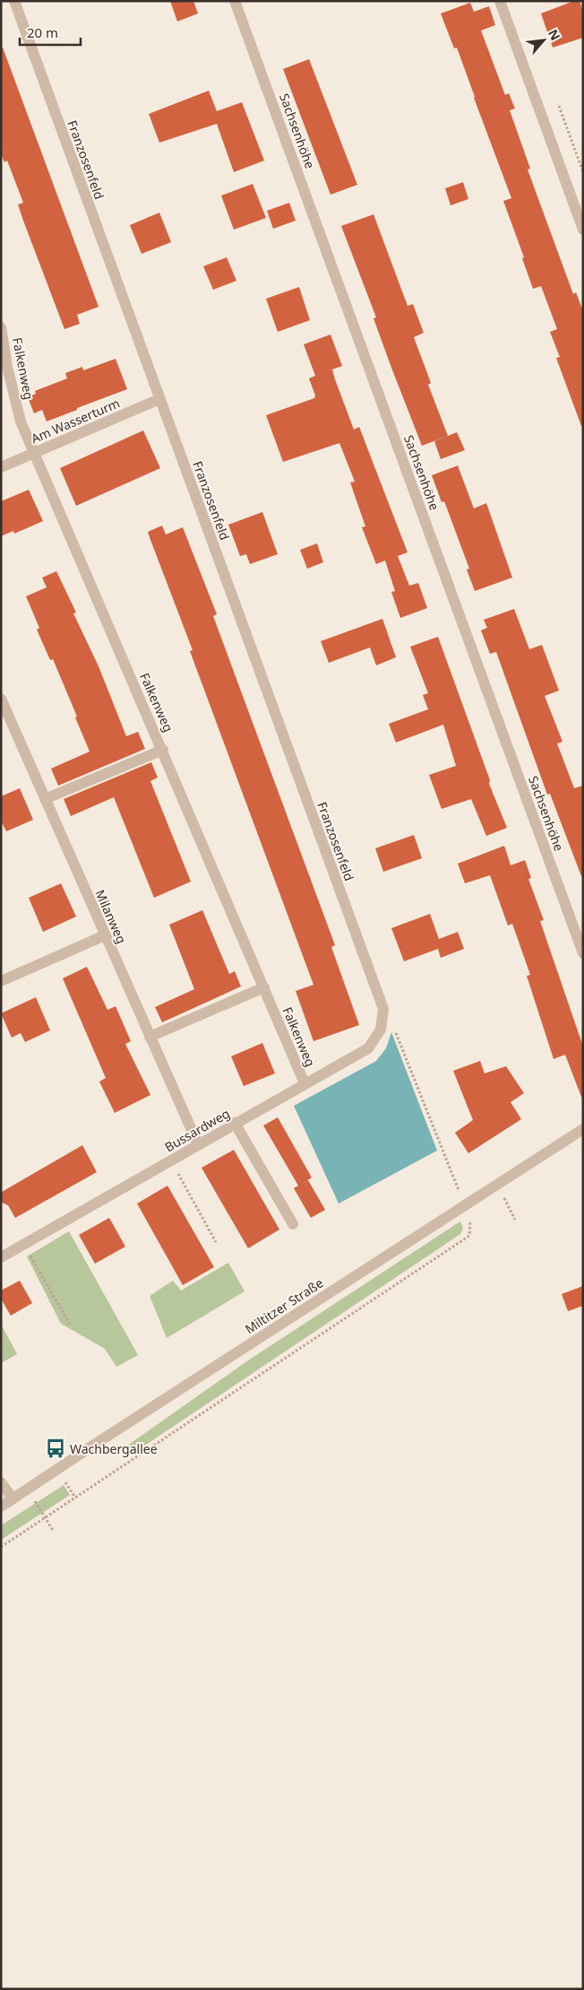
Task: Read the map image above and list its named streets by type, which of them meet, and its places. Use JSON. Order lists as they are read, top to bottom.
{
  "streets": {
    "street": [
      "Sachsenhöhe",
      "Franzosenfeld",
      "Falkenweg",
      "Am Wasserturm",
      "Milanweg",
      "Bussardweg",
      "Miltitzer Straße"
    ]
  },
  "crossings": [
    ["Franzosenfeld", "Am Wasserturm"],
    ["Franzosenfeld", "Bussardweg"],
    ["Falkenweg", "Am Wasserturm"],
    ["Falkenweg", "Bussardweg"],
    ["Milanweg", "Bussardweg"]
  ],
  "places": {
    "bus stop": ["Wachbergallee"]
  },
  "scale_bar": "20 m",
  "north": "top right"
}
